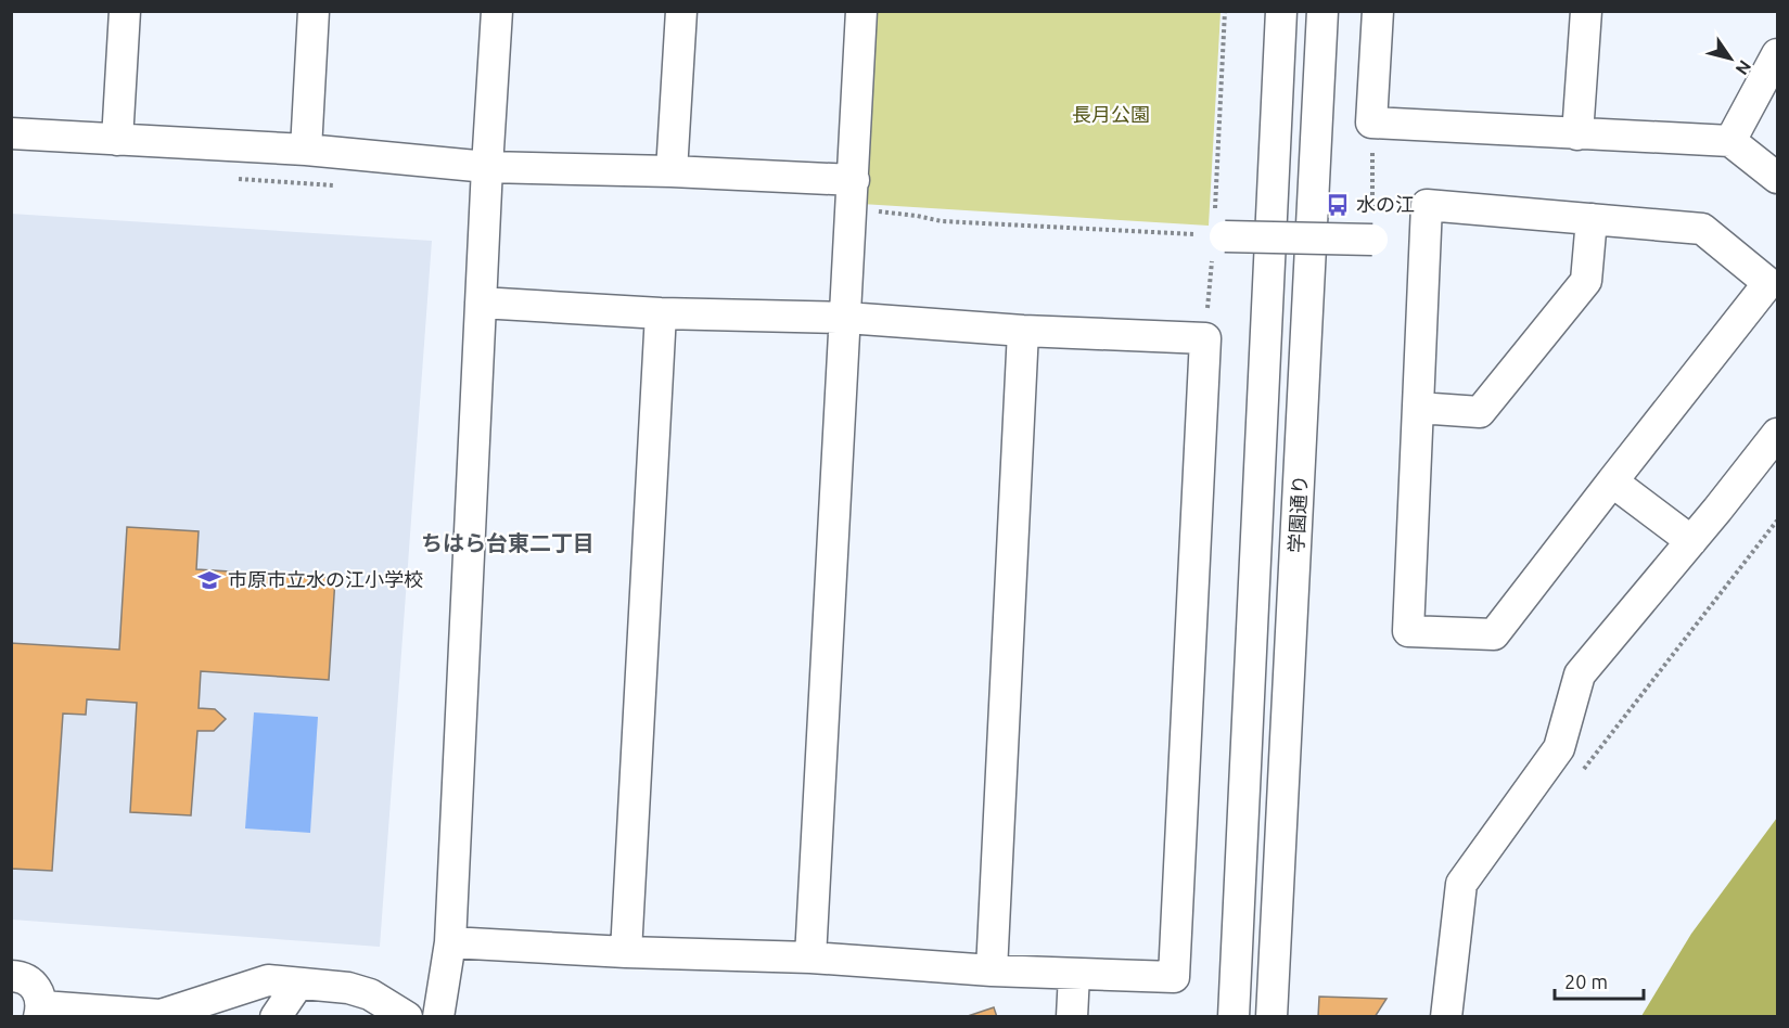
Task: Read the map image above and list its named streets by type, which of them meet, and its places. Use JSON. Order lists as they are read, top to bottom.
{
  "streets": {
    "street": ["学園通り"]
  },
  "districts": ["ちはら台東二丁目"],
  "parks": ["長月公園"],
  "places": {
    "bus stop": ["水の江"],
    "school or university": ["市原市立水の江小学校"]
  },
  "scale_bar": "20 m",
  "north": "bottom right"
}
